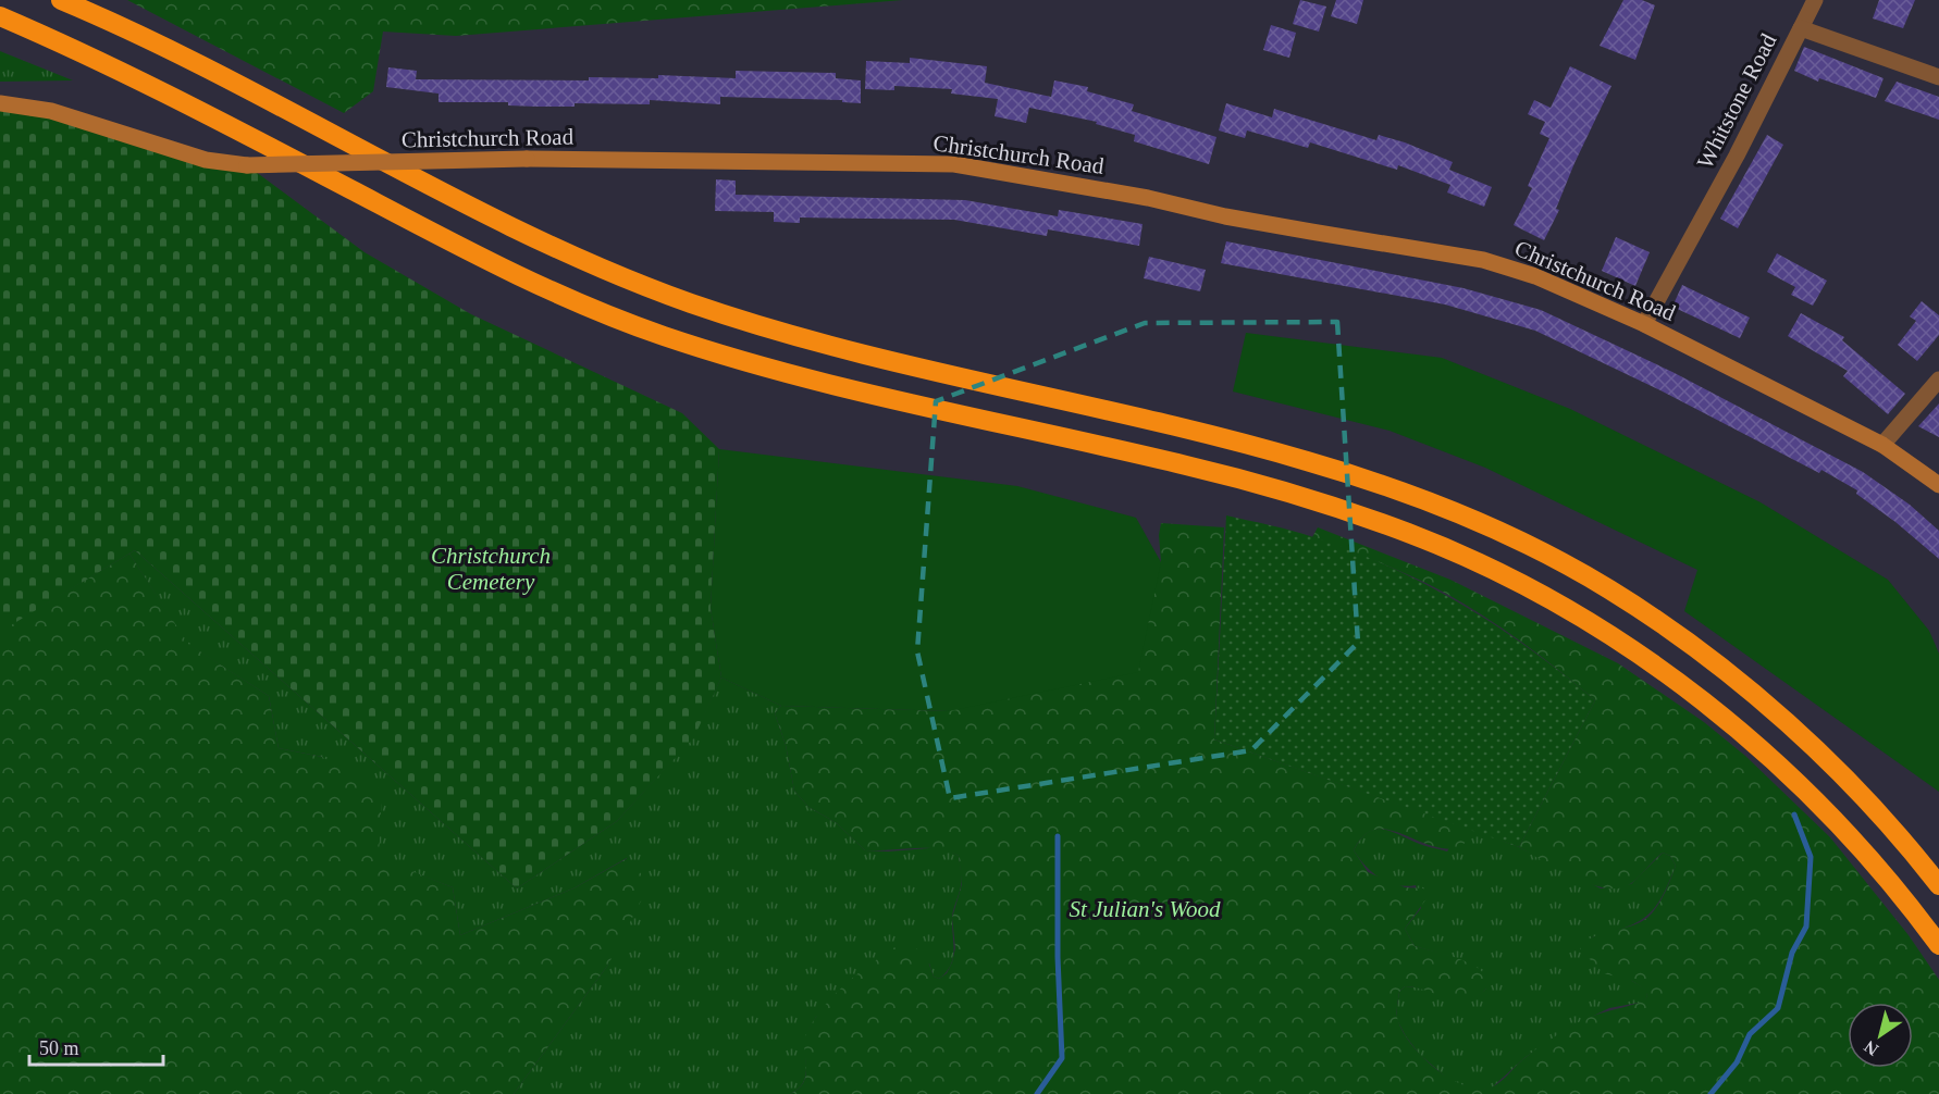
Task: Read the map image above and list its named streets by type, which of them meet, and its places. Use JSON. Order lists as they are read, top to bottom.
{
  "streets": {
    "street": ["Whitstone Road", "Christchurch Road"]
  },
  "crossings": [
    ["Whitstone Road", "Christchurch Road"]
  ],
  "parks": ["Christchurch Cemetery", "St Julian's Wood"],
  "scale_bar": "50 m",
  "north": "bottom left"
}
